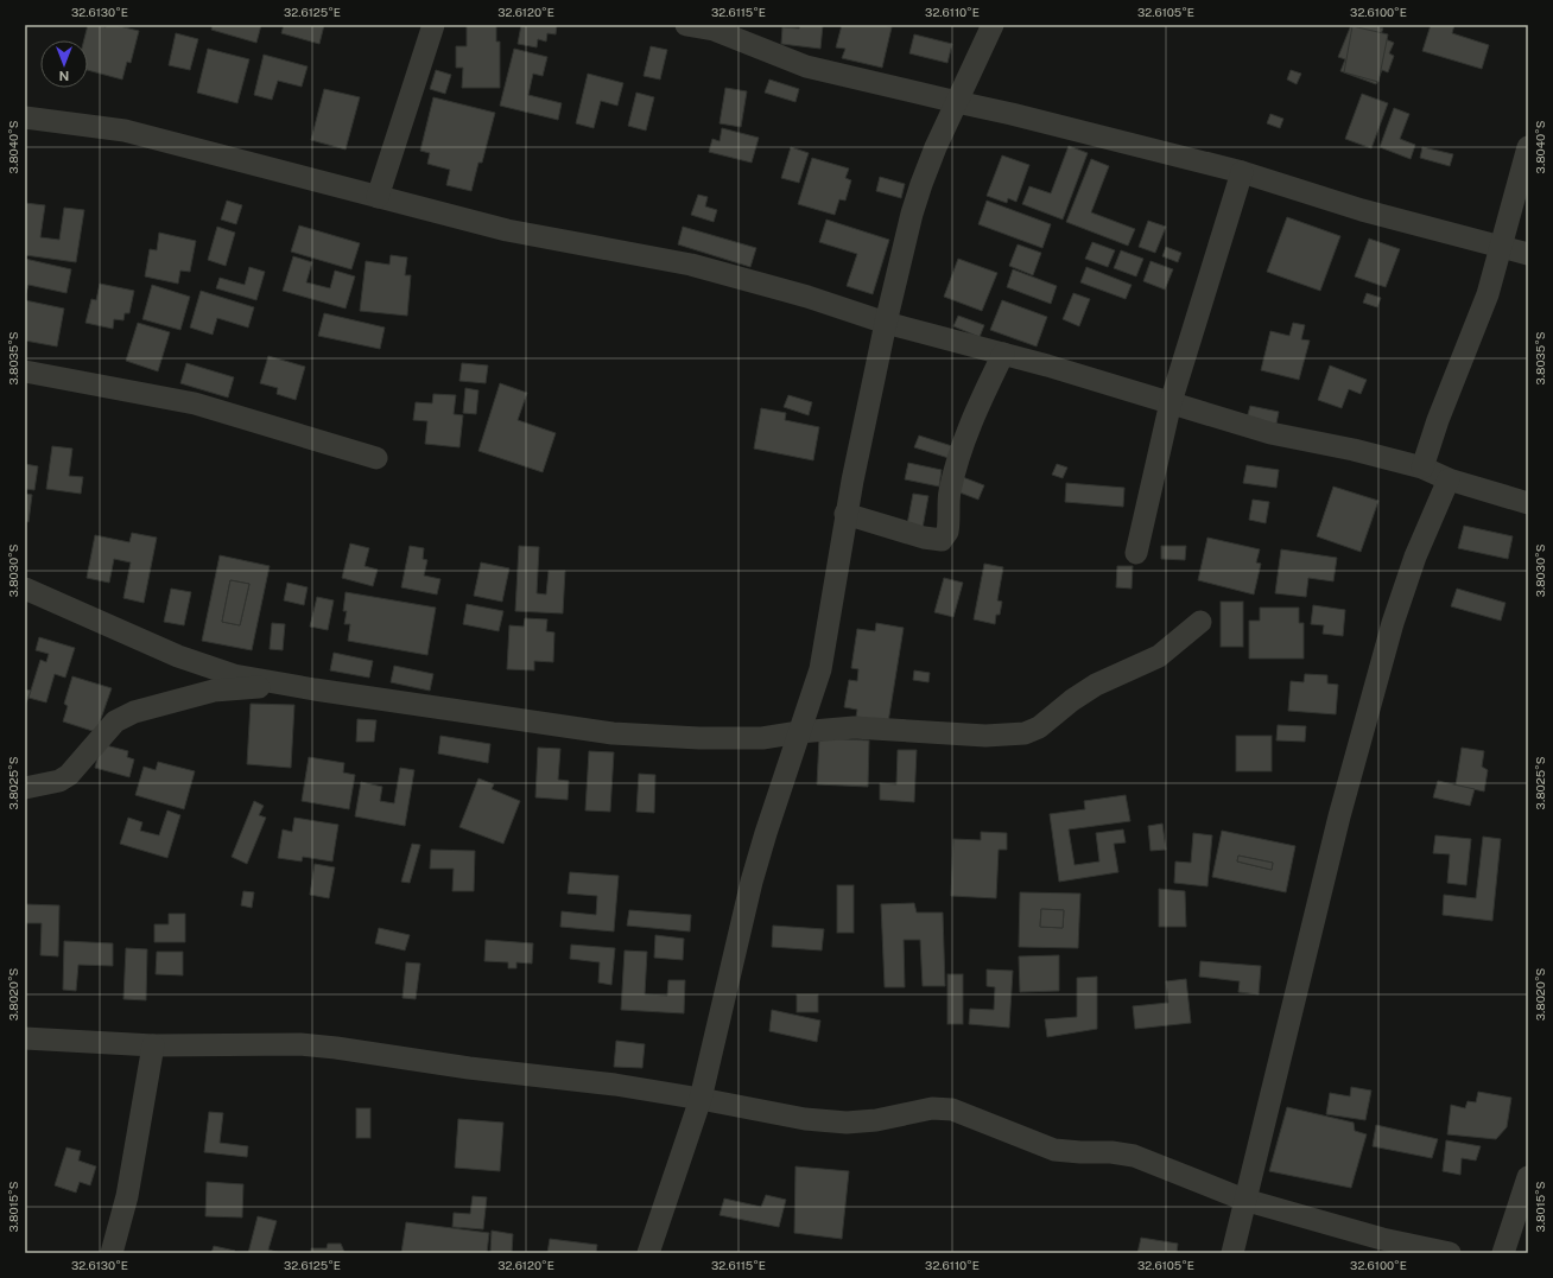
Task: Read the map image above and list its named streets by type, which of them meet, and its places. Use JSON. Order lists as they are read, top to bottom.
{
  "north": "bottom",
  "coordinates": [
    "32.6130°E",
    "32.6125°E",
    "32.6120°E",
    "32.6115°E",
    "32.6110°E",
    "32.6105°E",
    "32.6100°E",
    "3.8040°S",
    "3.8035°S",
    "3.8030°S",
    "3.8025°S",
    "3.8020°S",
    "3.8015°S"
  ]
}
